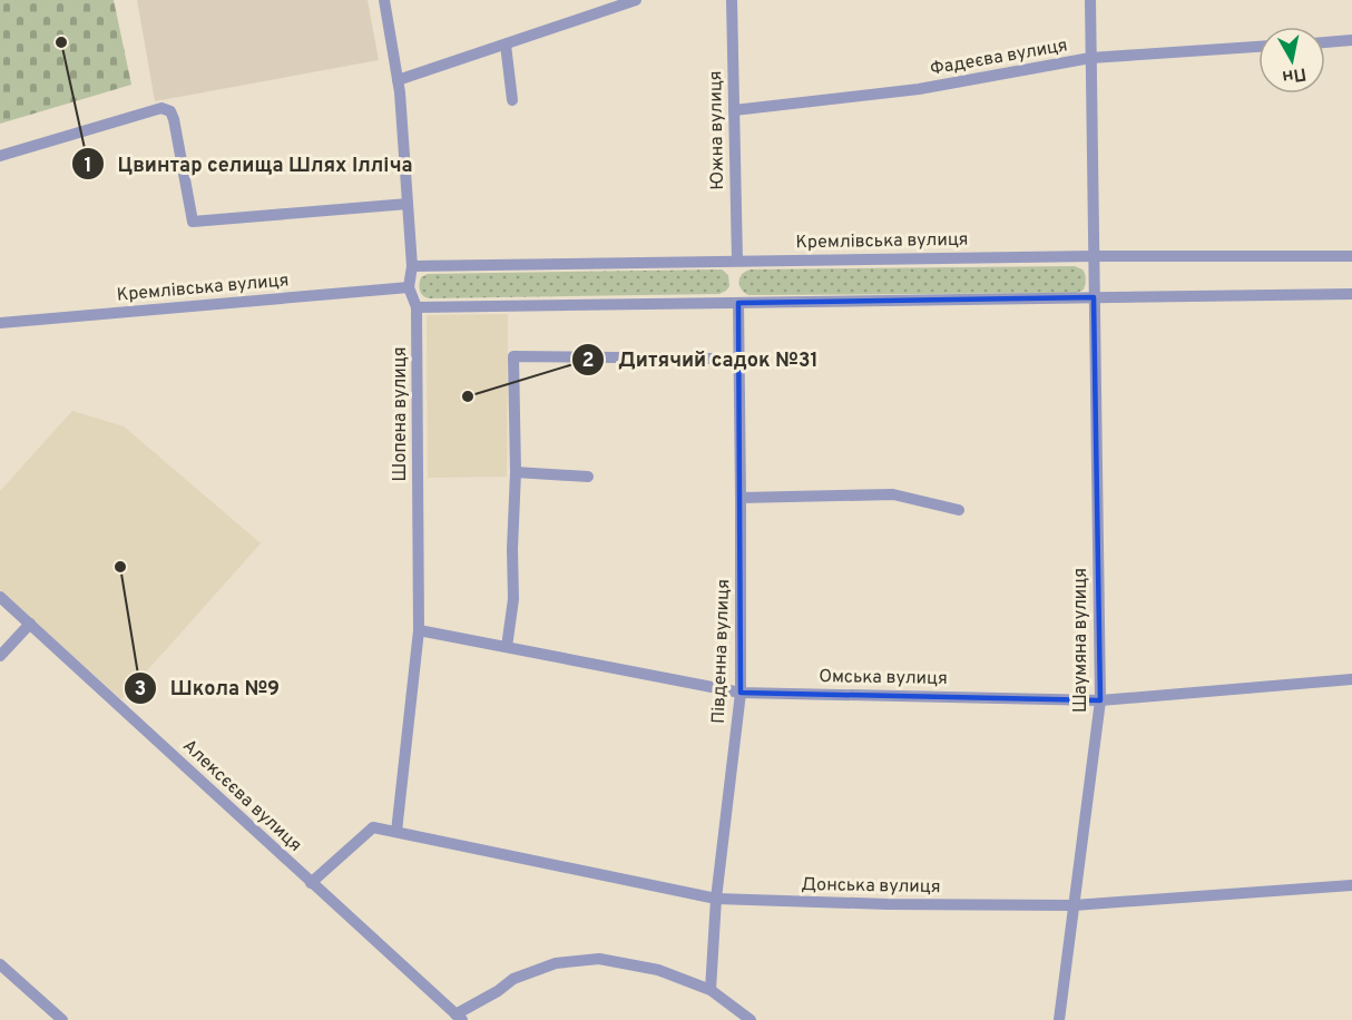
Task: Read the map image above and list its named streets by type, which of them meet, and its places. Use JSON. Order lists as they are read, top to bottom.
{
  "streets": {
    "street": [
      "Фадеєва вулиця",
      "Южна вулиця",
      "Кремлівська вулиця",
      "Шопена вулиця",
      "Шаумяна вулиця",
      "Південна вулиця",
      "Омська вулиця",
      "Алексєєва вулиця",
      "Донська вулиця"
    ]
  },
  "crossings": [
    ["Фадеєва вулиця", "Южна вулиця"],
    ["Южна вулиця", "Кремлівська вулиця"],
    ["Кремлівська вулиця", "Шопена вулиця"],
    ["Кремлівська вулиця", "Шаумяна вулиця"],
    ["Шопена вулиця", "Омська вулиця"],
    ["Шопена вулиця", "Донська вулиця"],
    ["Шаумяна вулиця", "Омська вулиця"],
    ["Шаумяна вулиця", "Донська вулиця"],
    ["Південна вулиця", "Омська вулиця"],
    ["Південна вулиця", "Донська вулиця"],
    ["Алексєєва вулиця", "Донська вулиця"]
  ],
  "places": ["Цвинтар селища Шлях Ілліча", "Дитячий садок №31", "Школа №9"],
  "north": "bottom"
}
